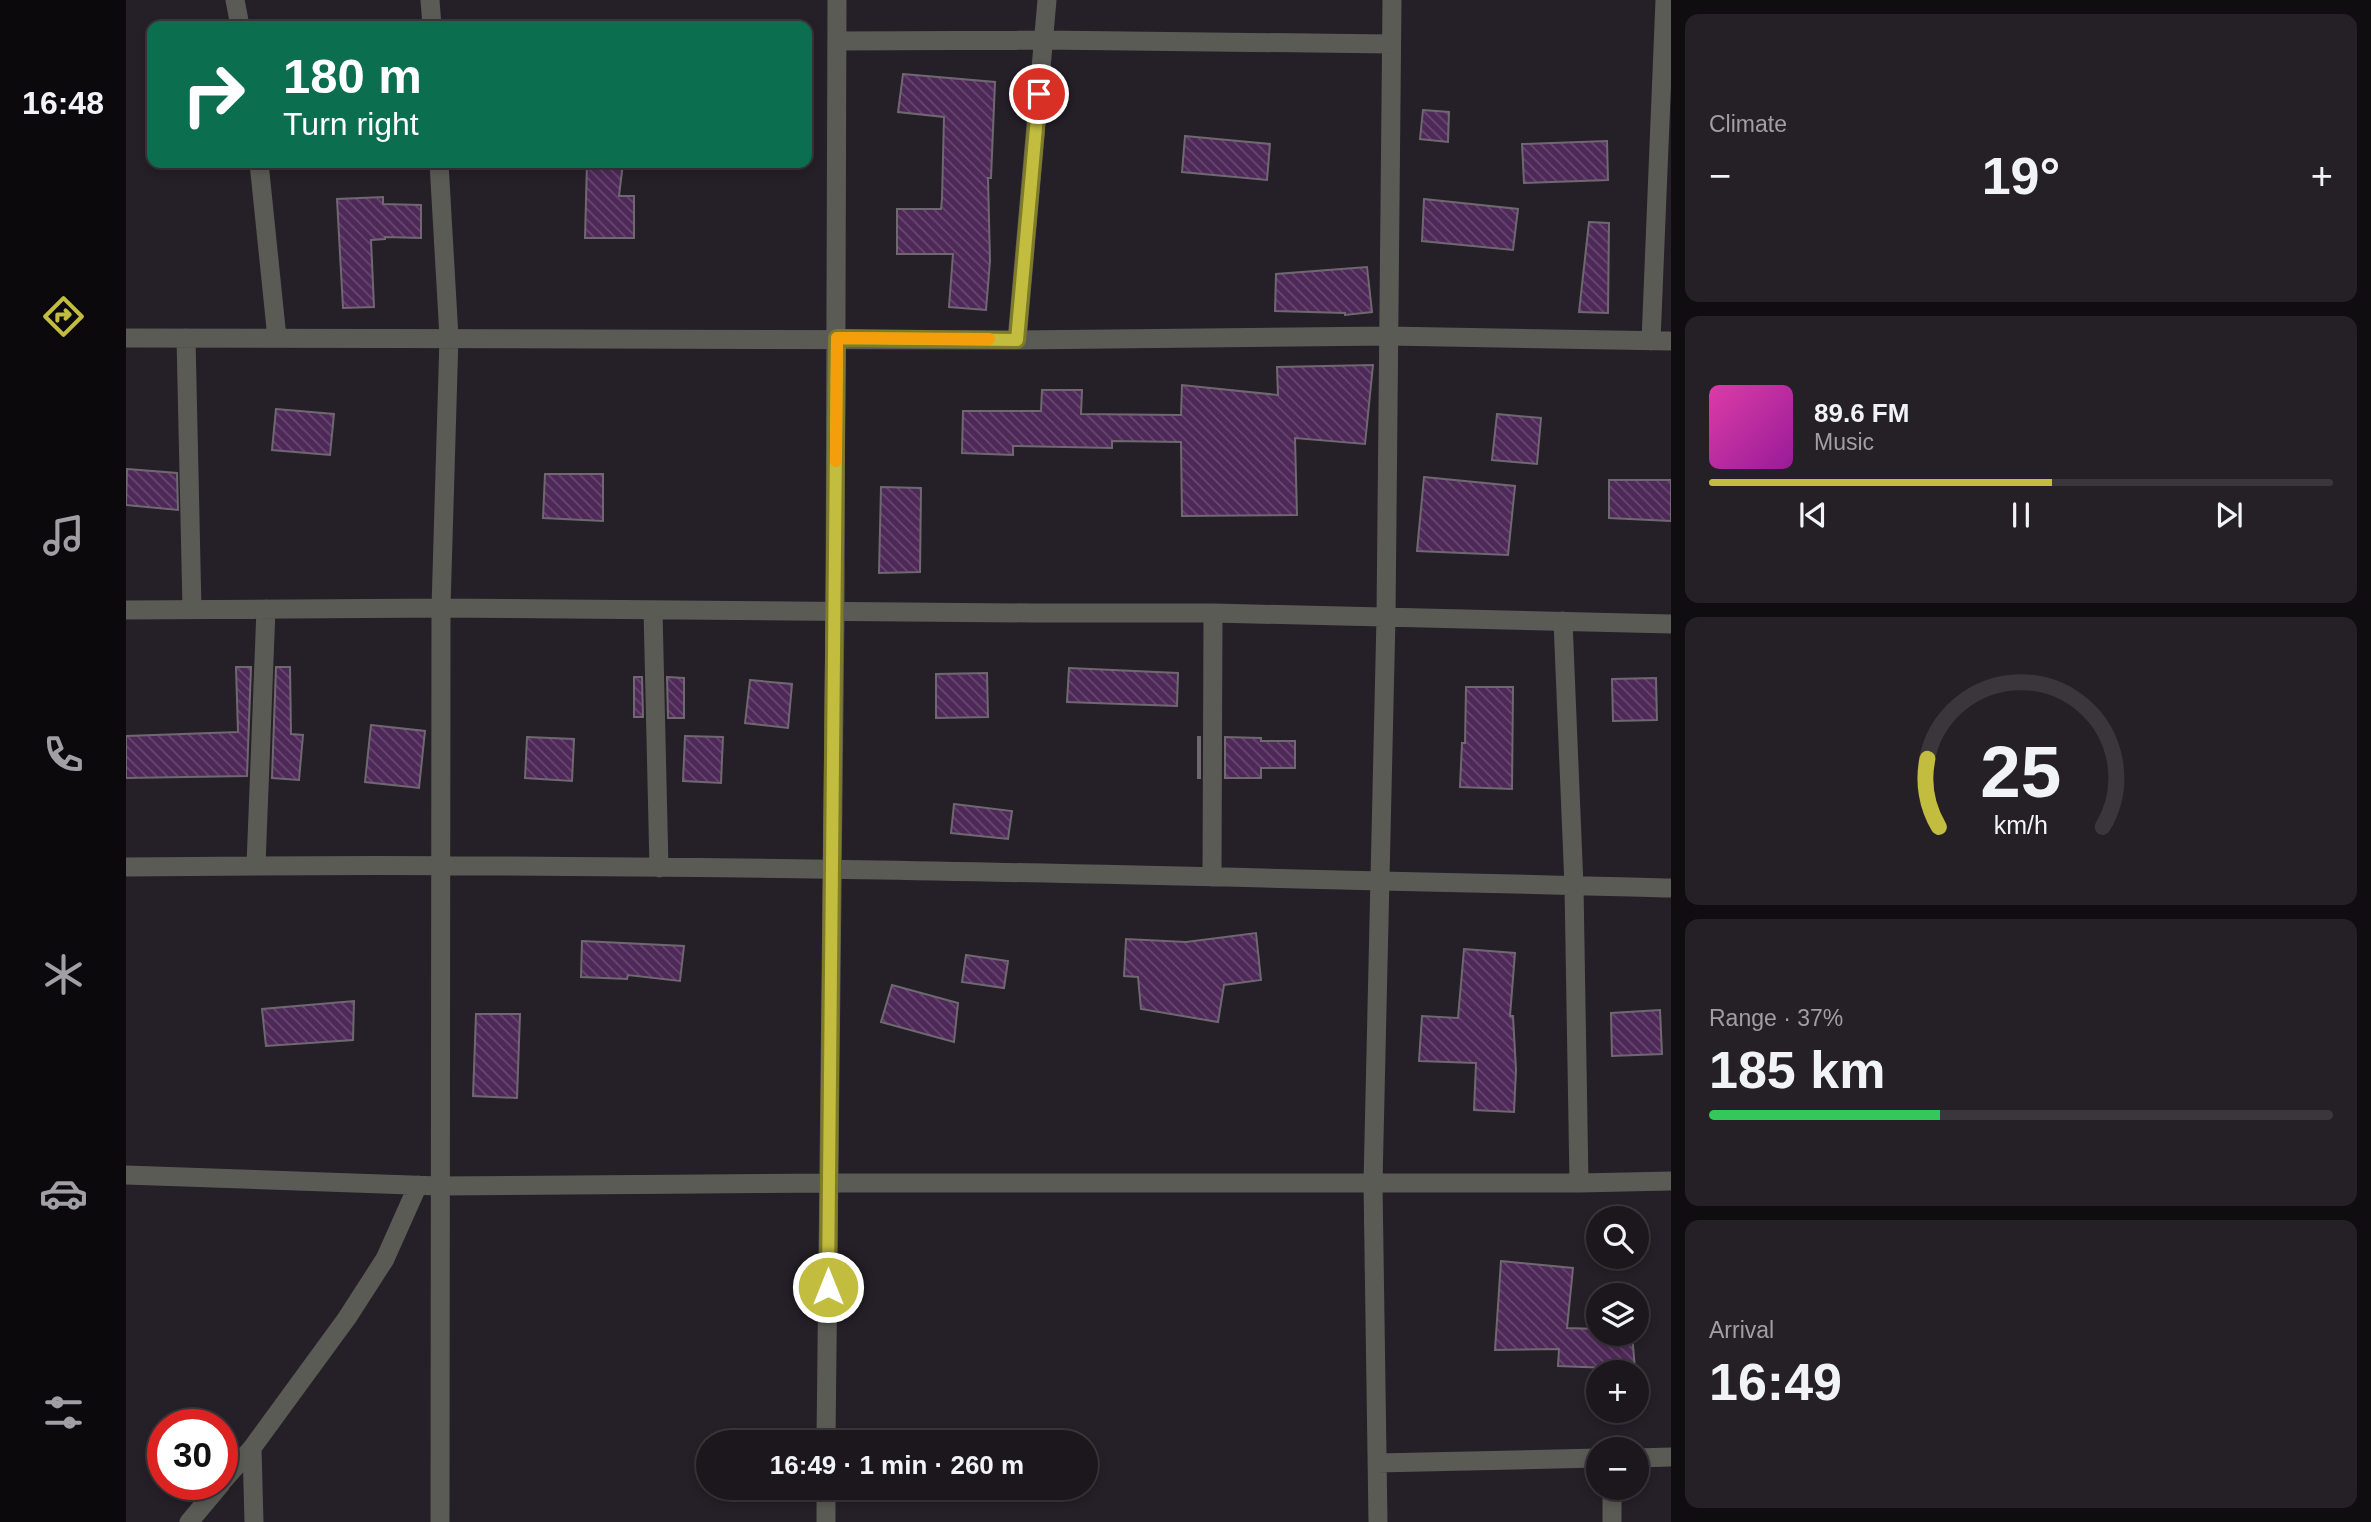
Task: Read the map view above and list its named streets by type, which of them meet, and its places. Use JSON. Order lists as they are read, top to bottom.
{
  "page": {
    "tabs": "16:48",
    "tile": [
      "Climate",
      ["Range · 37%", "185 km"],
      ["Arrival", "16:49"]
    ],
    "turn": ["180 m", "Turn right"],
    "heat": ["−", "19°", "+"],
    "song": ["89.6 FM", "Music"],
    "map_buttons": ["+", "−"],
    "limit": "30",
    "trip": "16:49 · 1 min · 260 m",
    "gauge": ["25", "km/h"]
  }
}
